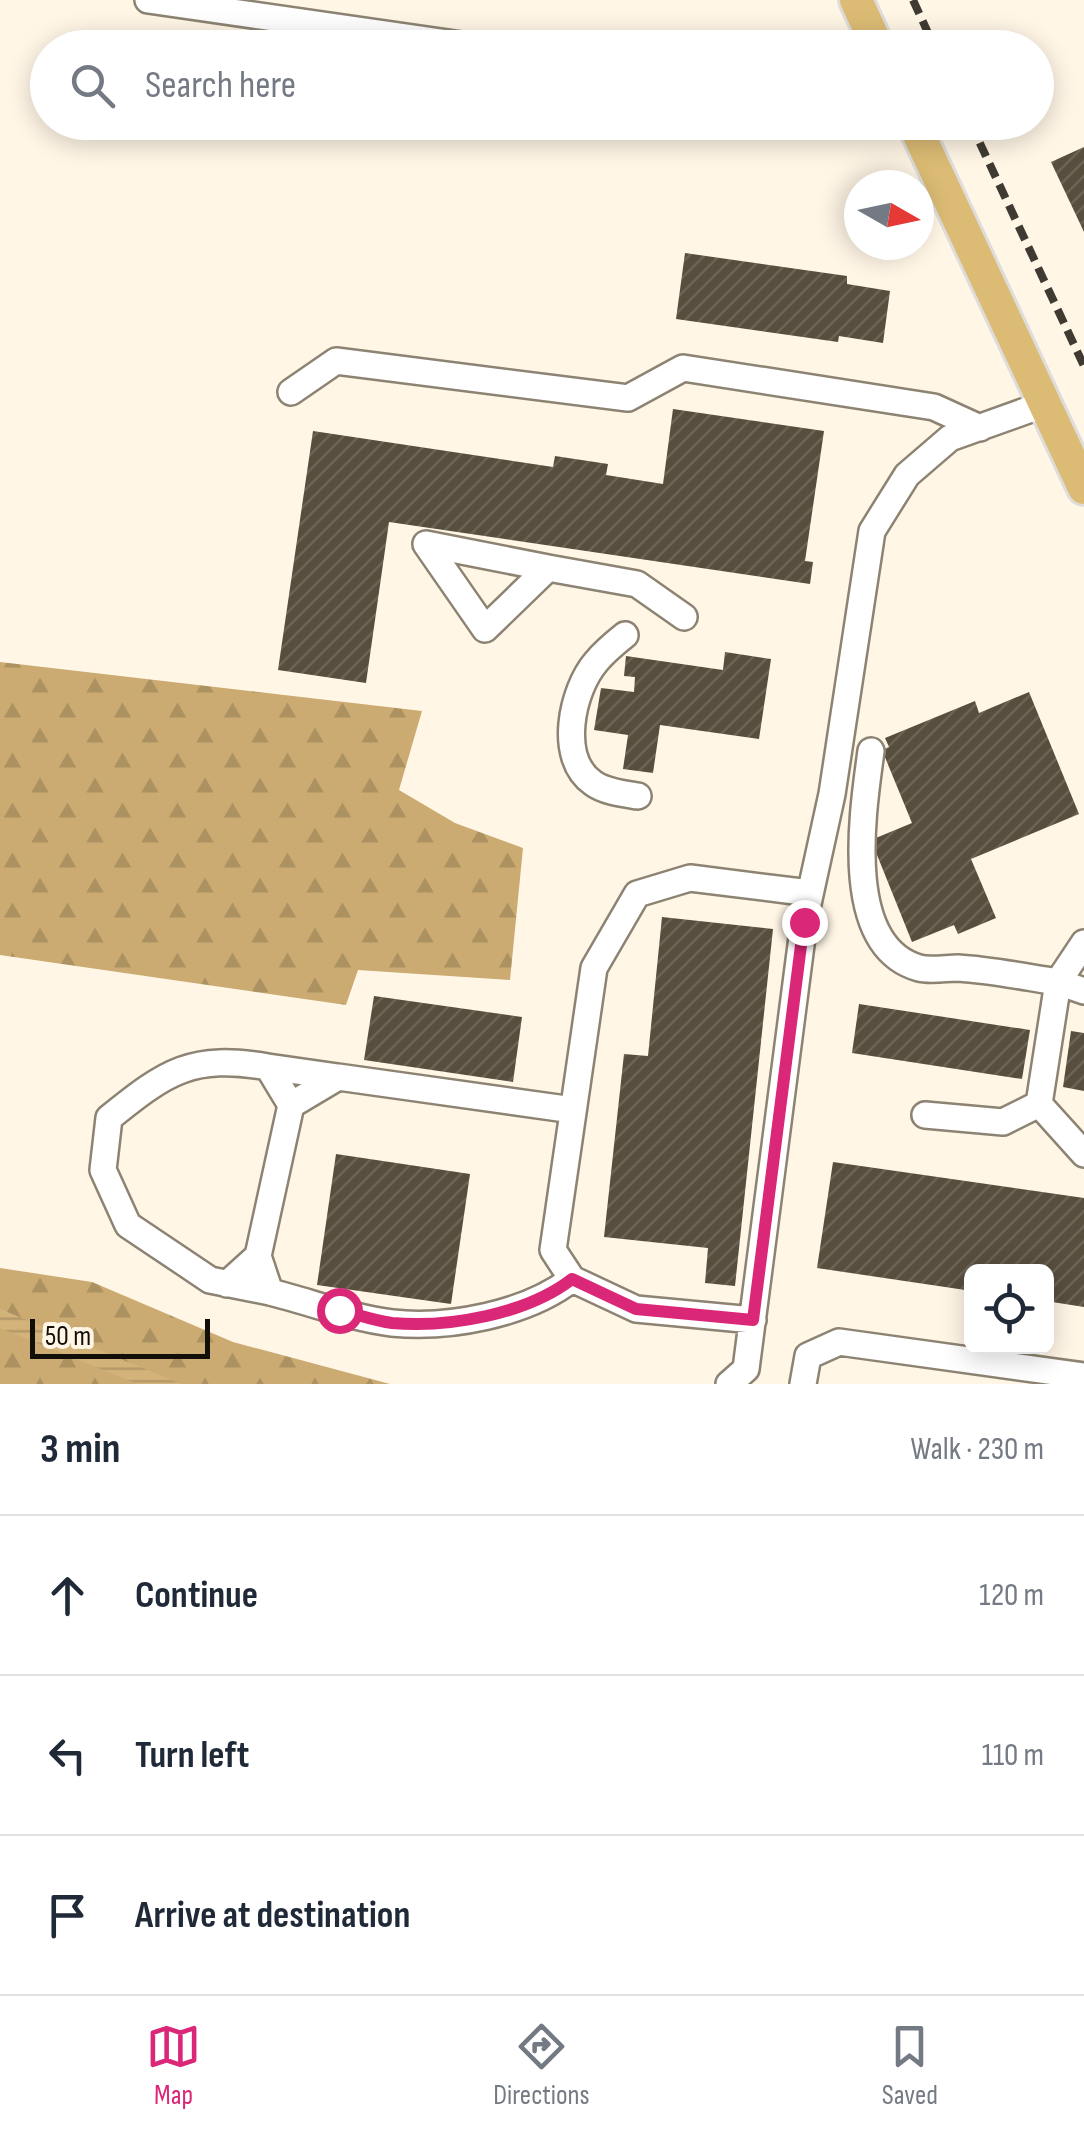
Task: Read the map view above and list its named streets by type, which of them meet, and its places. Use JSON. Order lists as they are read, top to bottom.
{
  "scale_bar": "50 m",
  "north": "right",
  "page": {
    "search": "Search here",
    "scale": "50 m",
    "heading": ["3 min", "Walk · 230 m"],
    "list": [
      ["Continue", "120 m"],
      ["Turn left", "110 m"],
      "Arrive at destination"
    ],
    "nav": ["Map", "Directions", "Saved"]
  }
}
